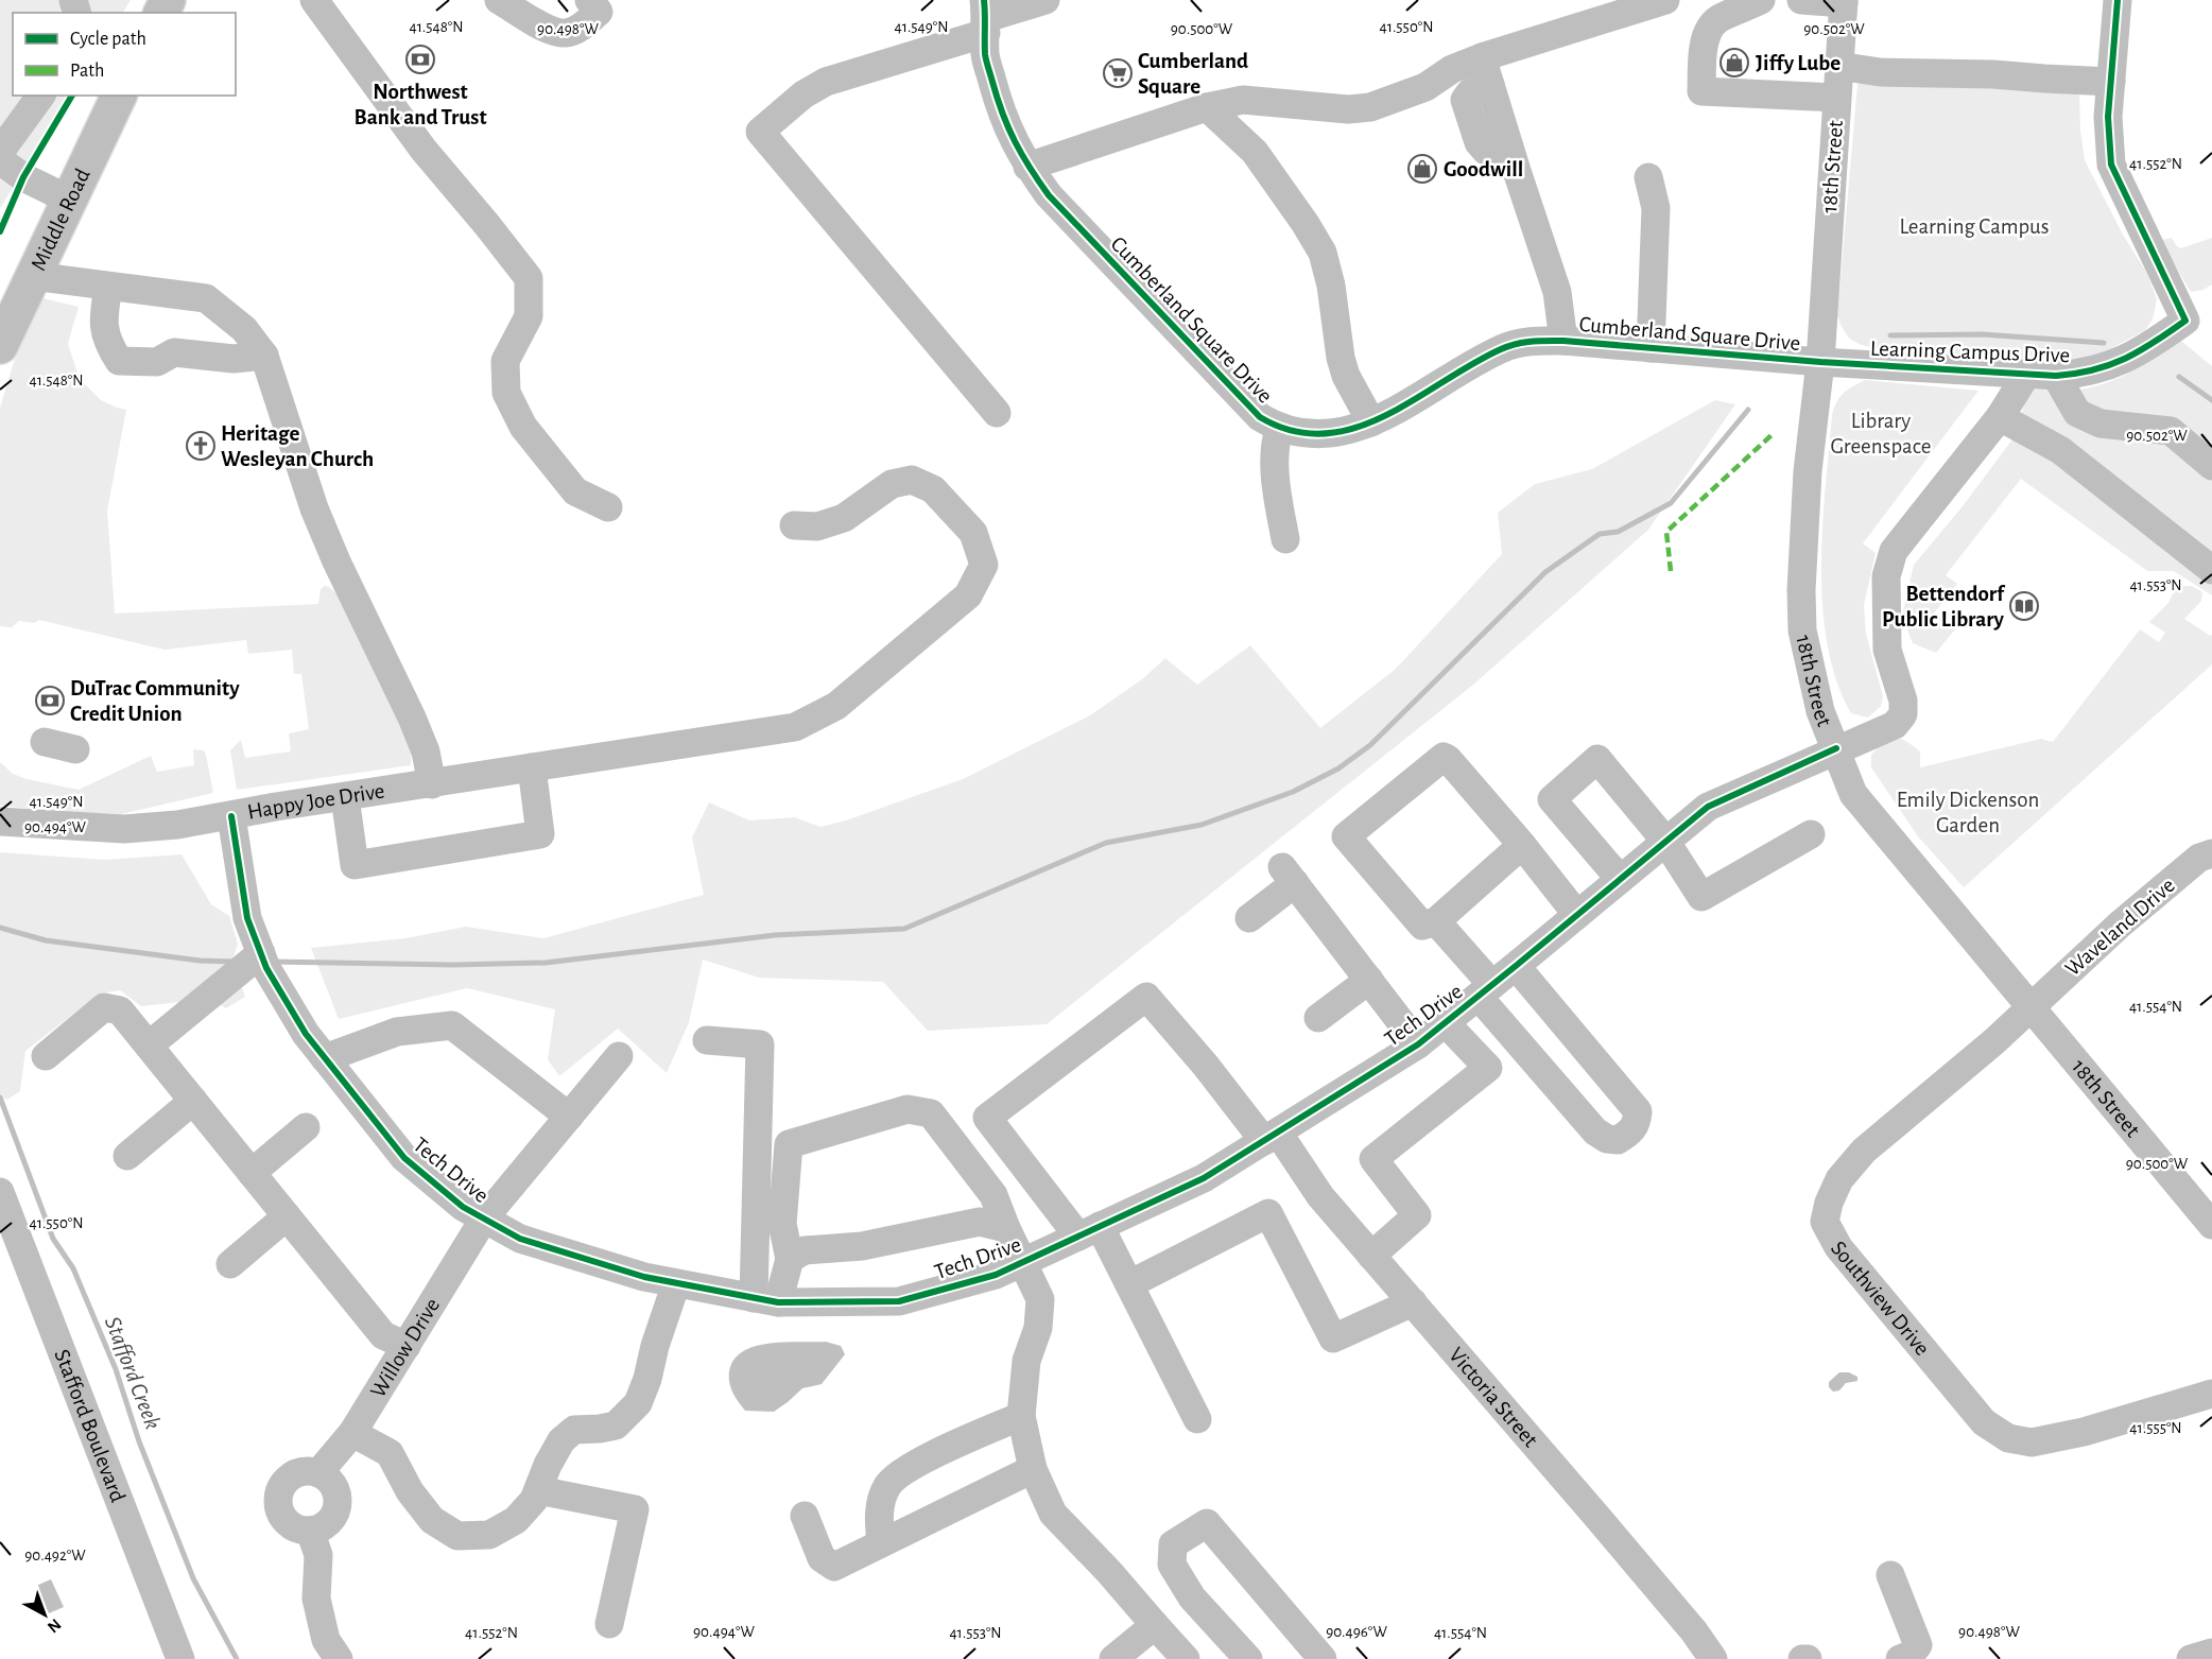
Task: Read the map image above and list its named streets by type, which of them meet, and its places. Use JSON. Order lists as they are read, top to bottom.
{
  "streets": {
    "main road": ["Middle Road"],
    "street": [
      "18th Street",
      "Cumberland Square Drive",
      "Learning Campus Drive",
      "Happy Joe Drive",
      "Waveland Drive",
      "Tech Drive",
      "Southview Drive",
      "Willow Drive",
      "Victoria Street",
      "Stafford Boulevard"
    ]
  },
  "crossings": [
    ["18th Street", "Cumberland Square Drive"],
    ["18th Street", "Learning Campus Drive"],
    ["18th Street", "Waveland Drive"],
    ["18th Street", "Tech Drive"],
    ["18th Street", "Southview Drive"],
    ["Cumberland Square Drive", "Learning Campus Drive"],
    ["Happy Joe Drive", "Tech Drive"],
    ["Waveland Drive", "Southview Drive"],
    ["Tech Drive", "Willow Drive"],
    ["Tech Drive", "Victoria Street"]
  ],
  "water": ["Stafford Creek"],
  "parks": ["Learning Campus", "Library Greenspace", "Emily Dickenson Garden"],
  "places": {
    "bank": ["Northwest Bank and Trust", "DuTrac Community Credit Union"],
    "shop": ["Jiffy Lube", "Goodwill"],
    "supermarket": ["Cumberland Square"],
    "church": ["Heritage Wesleyan Church"],
    "library": ["Bettendorf Public Library"]
  },
  "legend": ["Cycle path", "Path"],
  "north": "bottom right",
  "coordinates": [
    "41.548°N",
    "41.549°N",
    "41.550°N",
    "90.500°W",
    "90.502°W",
    "90.498°W",
    "41.552°N",
    "41.553°N",
    "90.494°W",
    "41.554°N",
    "41.555°N",
    "90.492°W",
    "90.496°W"
  ]
}
